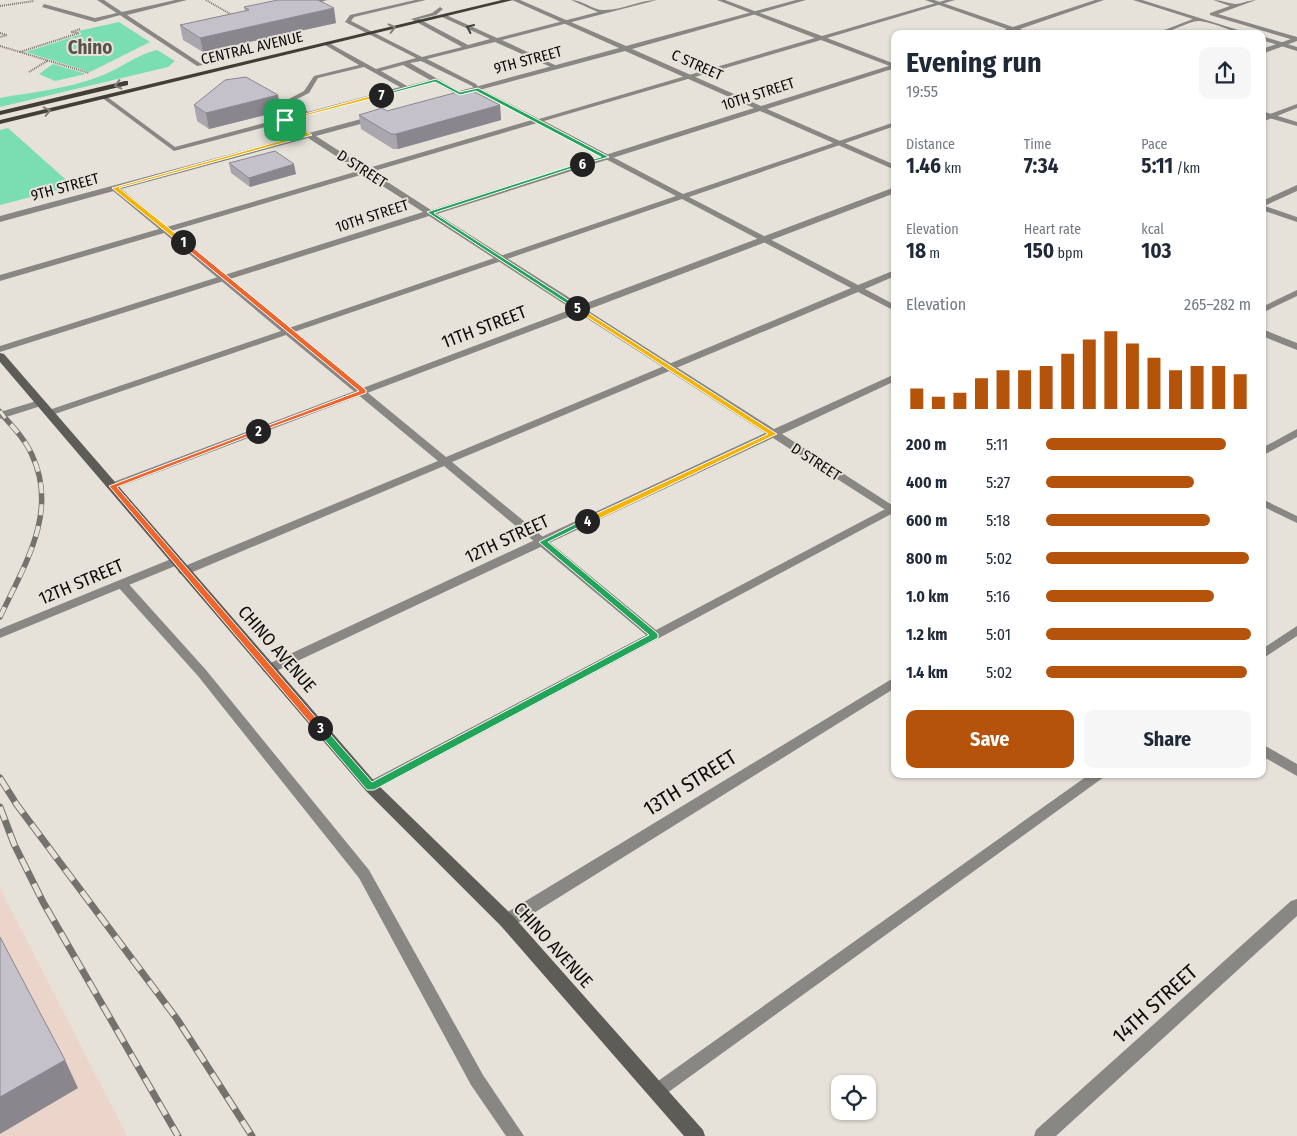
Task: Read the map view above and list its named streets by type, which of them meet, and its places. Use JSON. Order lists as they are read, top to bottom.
{
  "streets": {
    "main road": ["CENTRAL AVENUE", "CHINO AVENUE"],
    "street": [
      "9TH STREET",
      "C STREET",
      "10TH STREET",
      "D STREET",
      "11TH STREET",
      "12TH STREET",
      "13TH STREET",
      "14TH STREET"
    ]
  },
  "crossings": [
    ["9TH STREET", "C STREET"],
    ["9TH STREET", "D STREET"],
    ["C STREET", "10TH STREET"],
    ["10TH STREET", "D STREET"],
    ["D STREET", "11TH STREET"],
    ["D STREET", "12TH STREET"],
    ["11TH STREET", "CHINO AVENUE"],
    ["12TH STREET", "CHINO AVENUE"],
    ["CHINO AVENUE", "13TH STREET"]
  ],
  "districts": ["Chino"],
  "page": {
    "heading": ["Evening run", "19:55"],
    "pins": [
      "7",
      "6",
      "1",
      "5",
      "2",
      "4",
      "3"
    ],
    "stats": [
      ["Distance", "1.46 km"],
      ["Time", "7:34"],
      ["Pace", "5:11 /km"],
      ["Elevation", "18 m"],
      ["Heart rate", "150 bpm"],
      ["kcal", "103"]
    ],
    "chart": ["Elevation", "265–282 m"],
    "list": [
      {
        "name": "200 m",
        "note": "5:11"
      },
      {
        "name": "400 m",
        "note": "5:27"
      },
      {
        "name": "600 m",
        "note": "5:18"
      },
      {
        "name": "800 m",
        "note": "5:02"
      },
      {
        "name": "1.0 km",
        "note": "5:16"
      },
      {
        "name": "1.2 km",
        "note": "5:01"
      },
      {
        "name": "1.4 km",
        "note": "5:02"
      }
    ],
    "buttons": ["Save", "Share"]
  }
}
